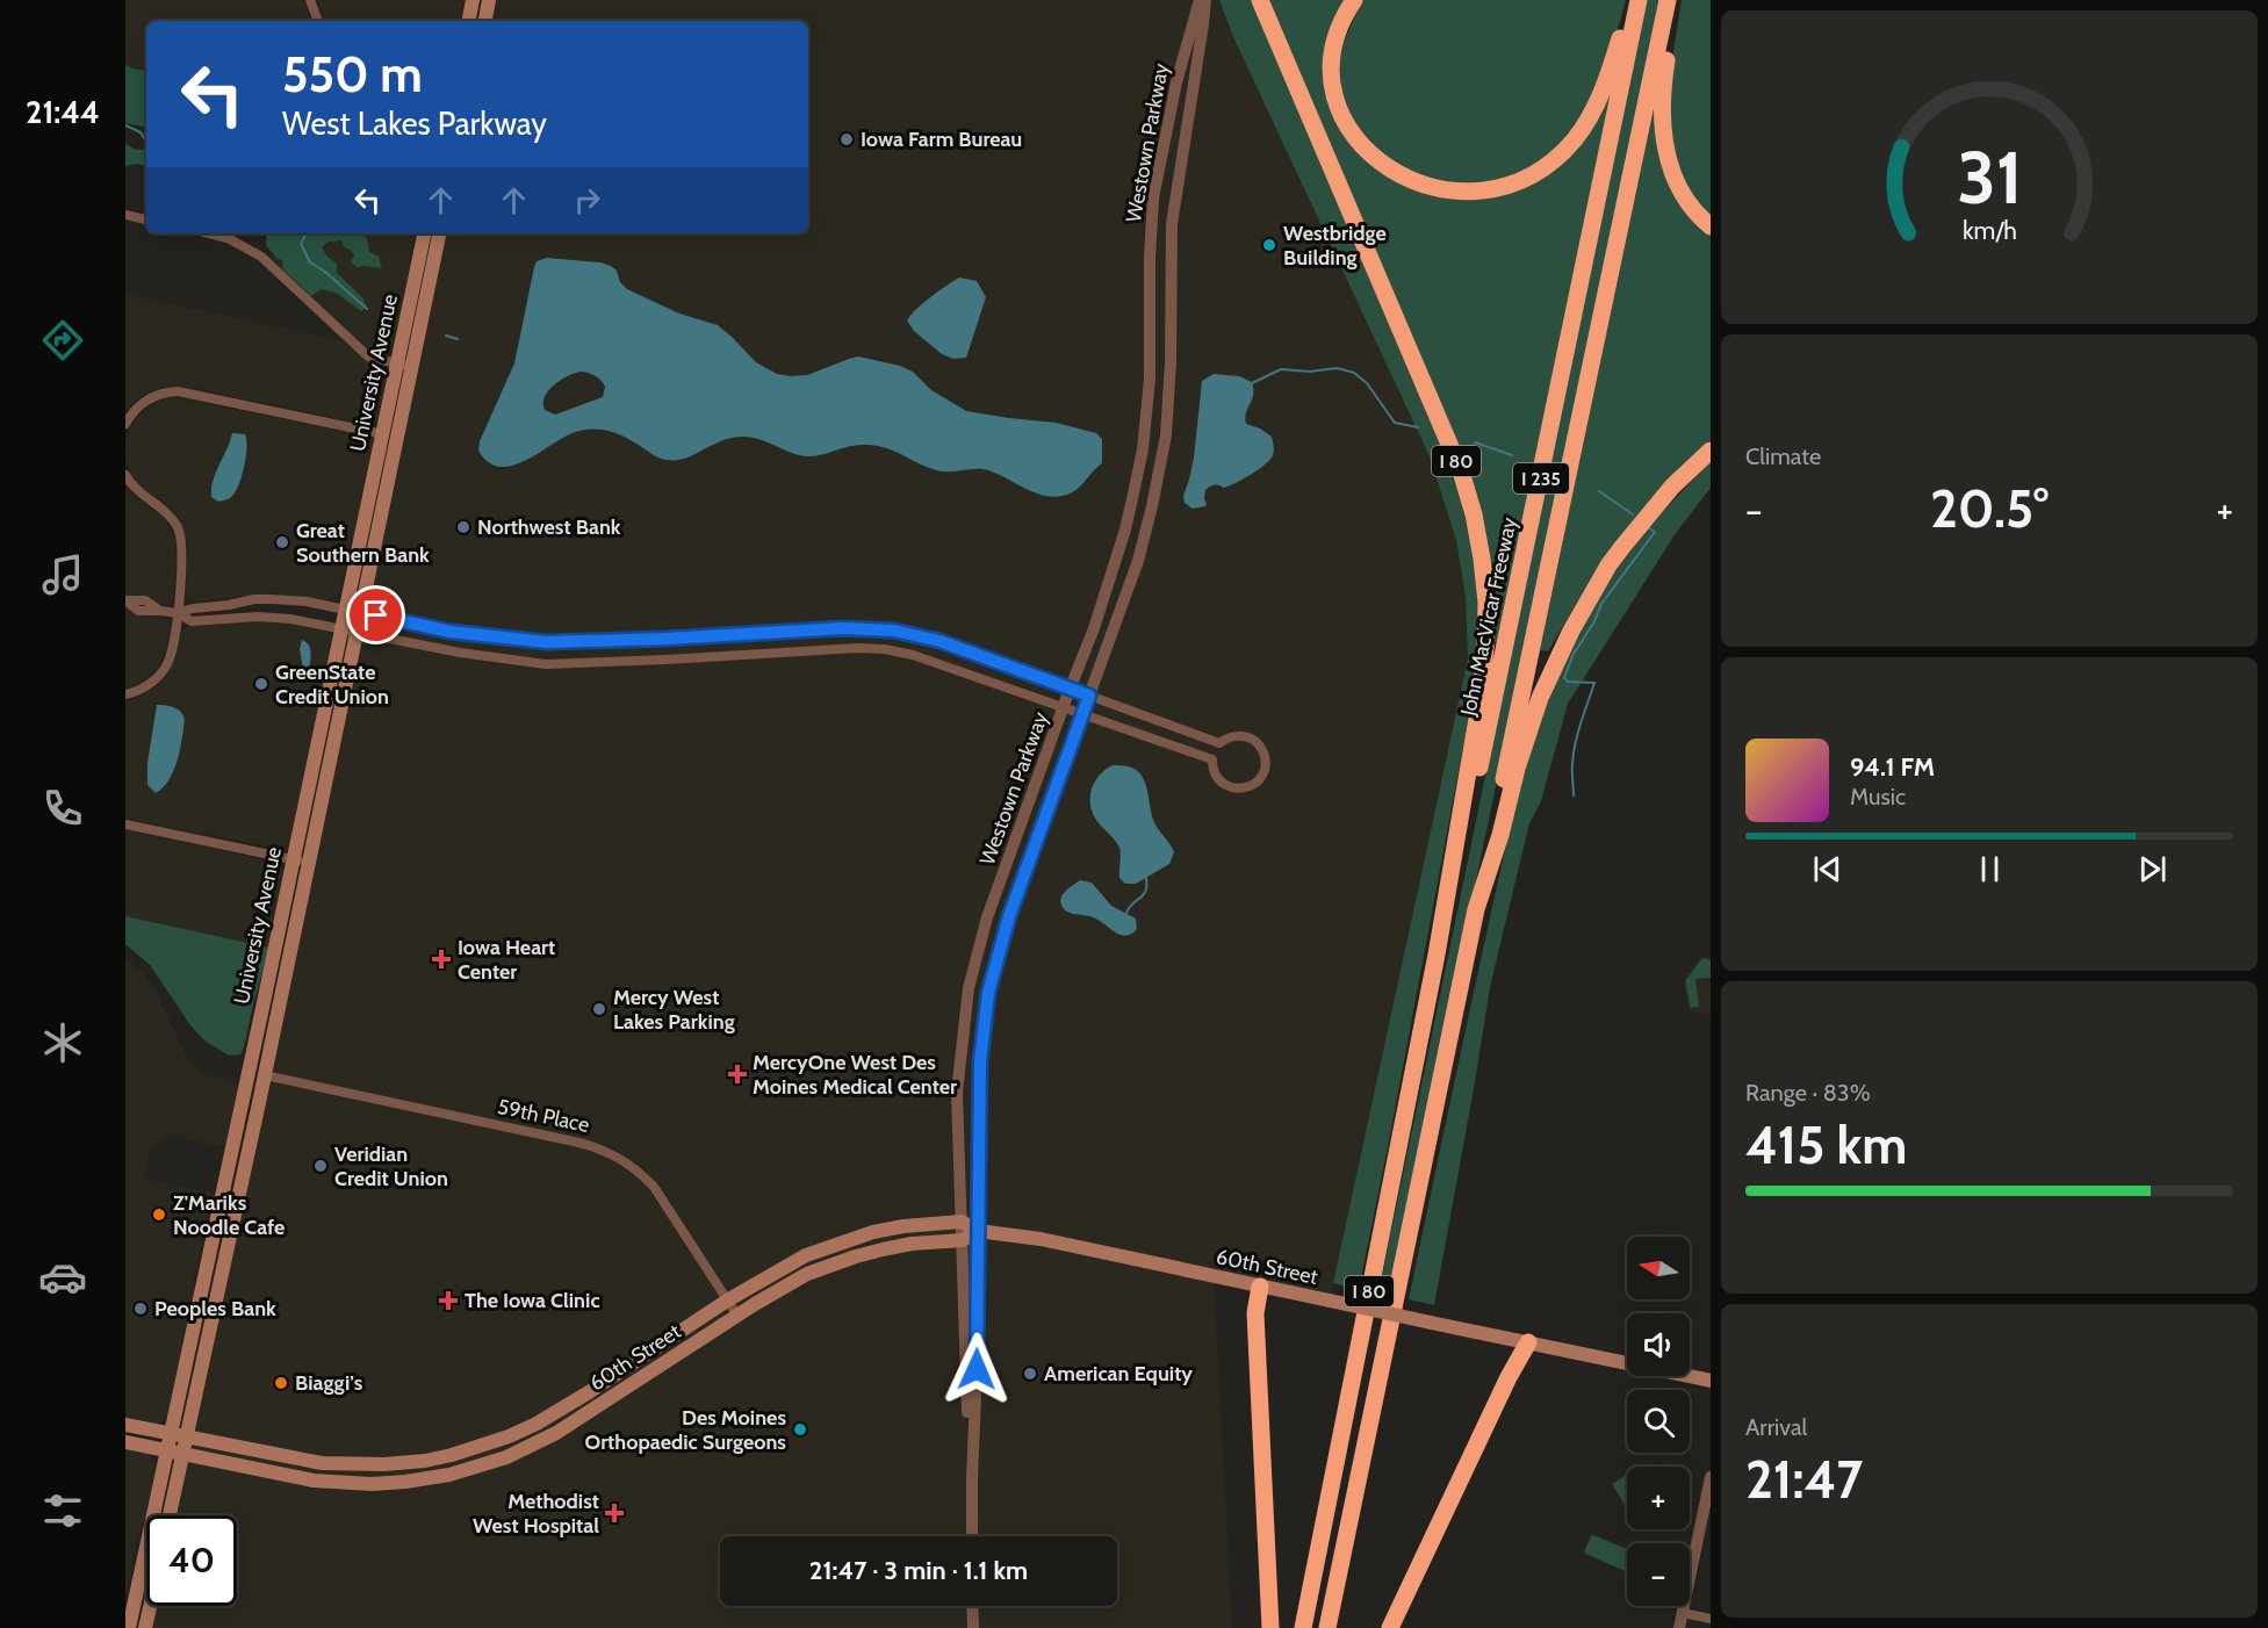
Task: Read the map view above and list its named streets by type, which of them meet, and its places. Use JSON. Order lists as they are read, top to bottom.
{
  "streets": {
    "highway": ["I 80", "I 235", "John MacVicar Freeway"],
    "main road": ["University Avenue", "60th Street"],
    "street": ["Westown Parkway", "59th Place"]
  },
  "crossings": [
    ["Westown Parkway", "60th Street"],
    ["University Avenue", "59th Place"],
    ["University Avenue", "60th Street"],
    ["I 80", "I 235"],
    ["I 80", "John MacVicar Freeway"],
    ["59th Place", "60th Street"]
  ],
  "places": {
    "other": [
      "Iowa Farm Bureau",
      "Westbridge Building",
      "Northwest Bank",
      "Great Southern Bank",
      "GreenState Credit Union",
      "Mercy West Lakes Parking",
      "Veridian Credit Union",
      "Z'Mariks Noodle Cafe",
      "Peoples Bank",
      "American Equity",
      "Biaggi's",
      "Des Moines Orthopaedic Surgeons"
    ],
    "health": [
      "Iowa Heart Center",
      "MercyOne West Des Moines Medical Center",
      "The Iowa Clinic",
      "Methodist West Hospital"
    ]
  },
  "north": "left",
  "page": {
    "tabs": "21:44",
    "turn": ["550 m", "West Lakes Parkway"],
    "tile": [
      "Climate",
      ["Range · 83%", "415 km"],
      ["Arrival", "21:47"]
    ],
    "heat": ["−", "20.5°", "+"],
    "song": ["94.1 FM", "Music"],
    "map_buttons": ["+", "−"],
    "limit": "40",
    "trip": "21:47 · 3 min · 1.1 km",
    "gauge": ["31", "km/h"]
  }
}
